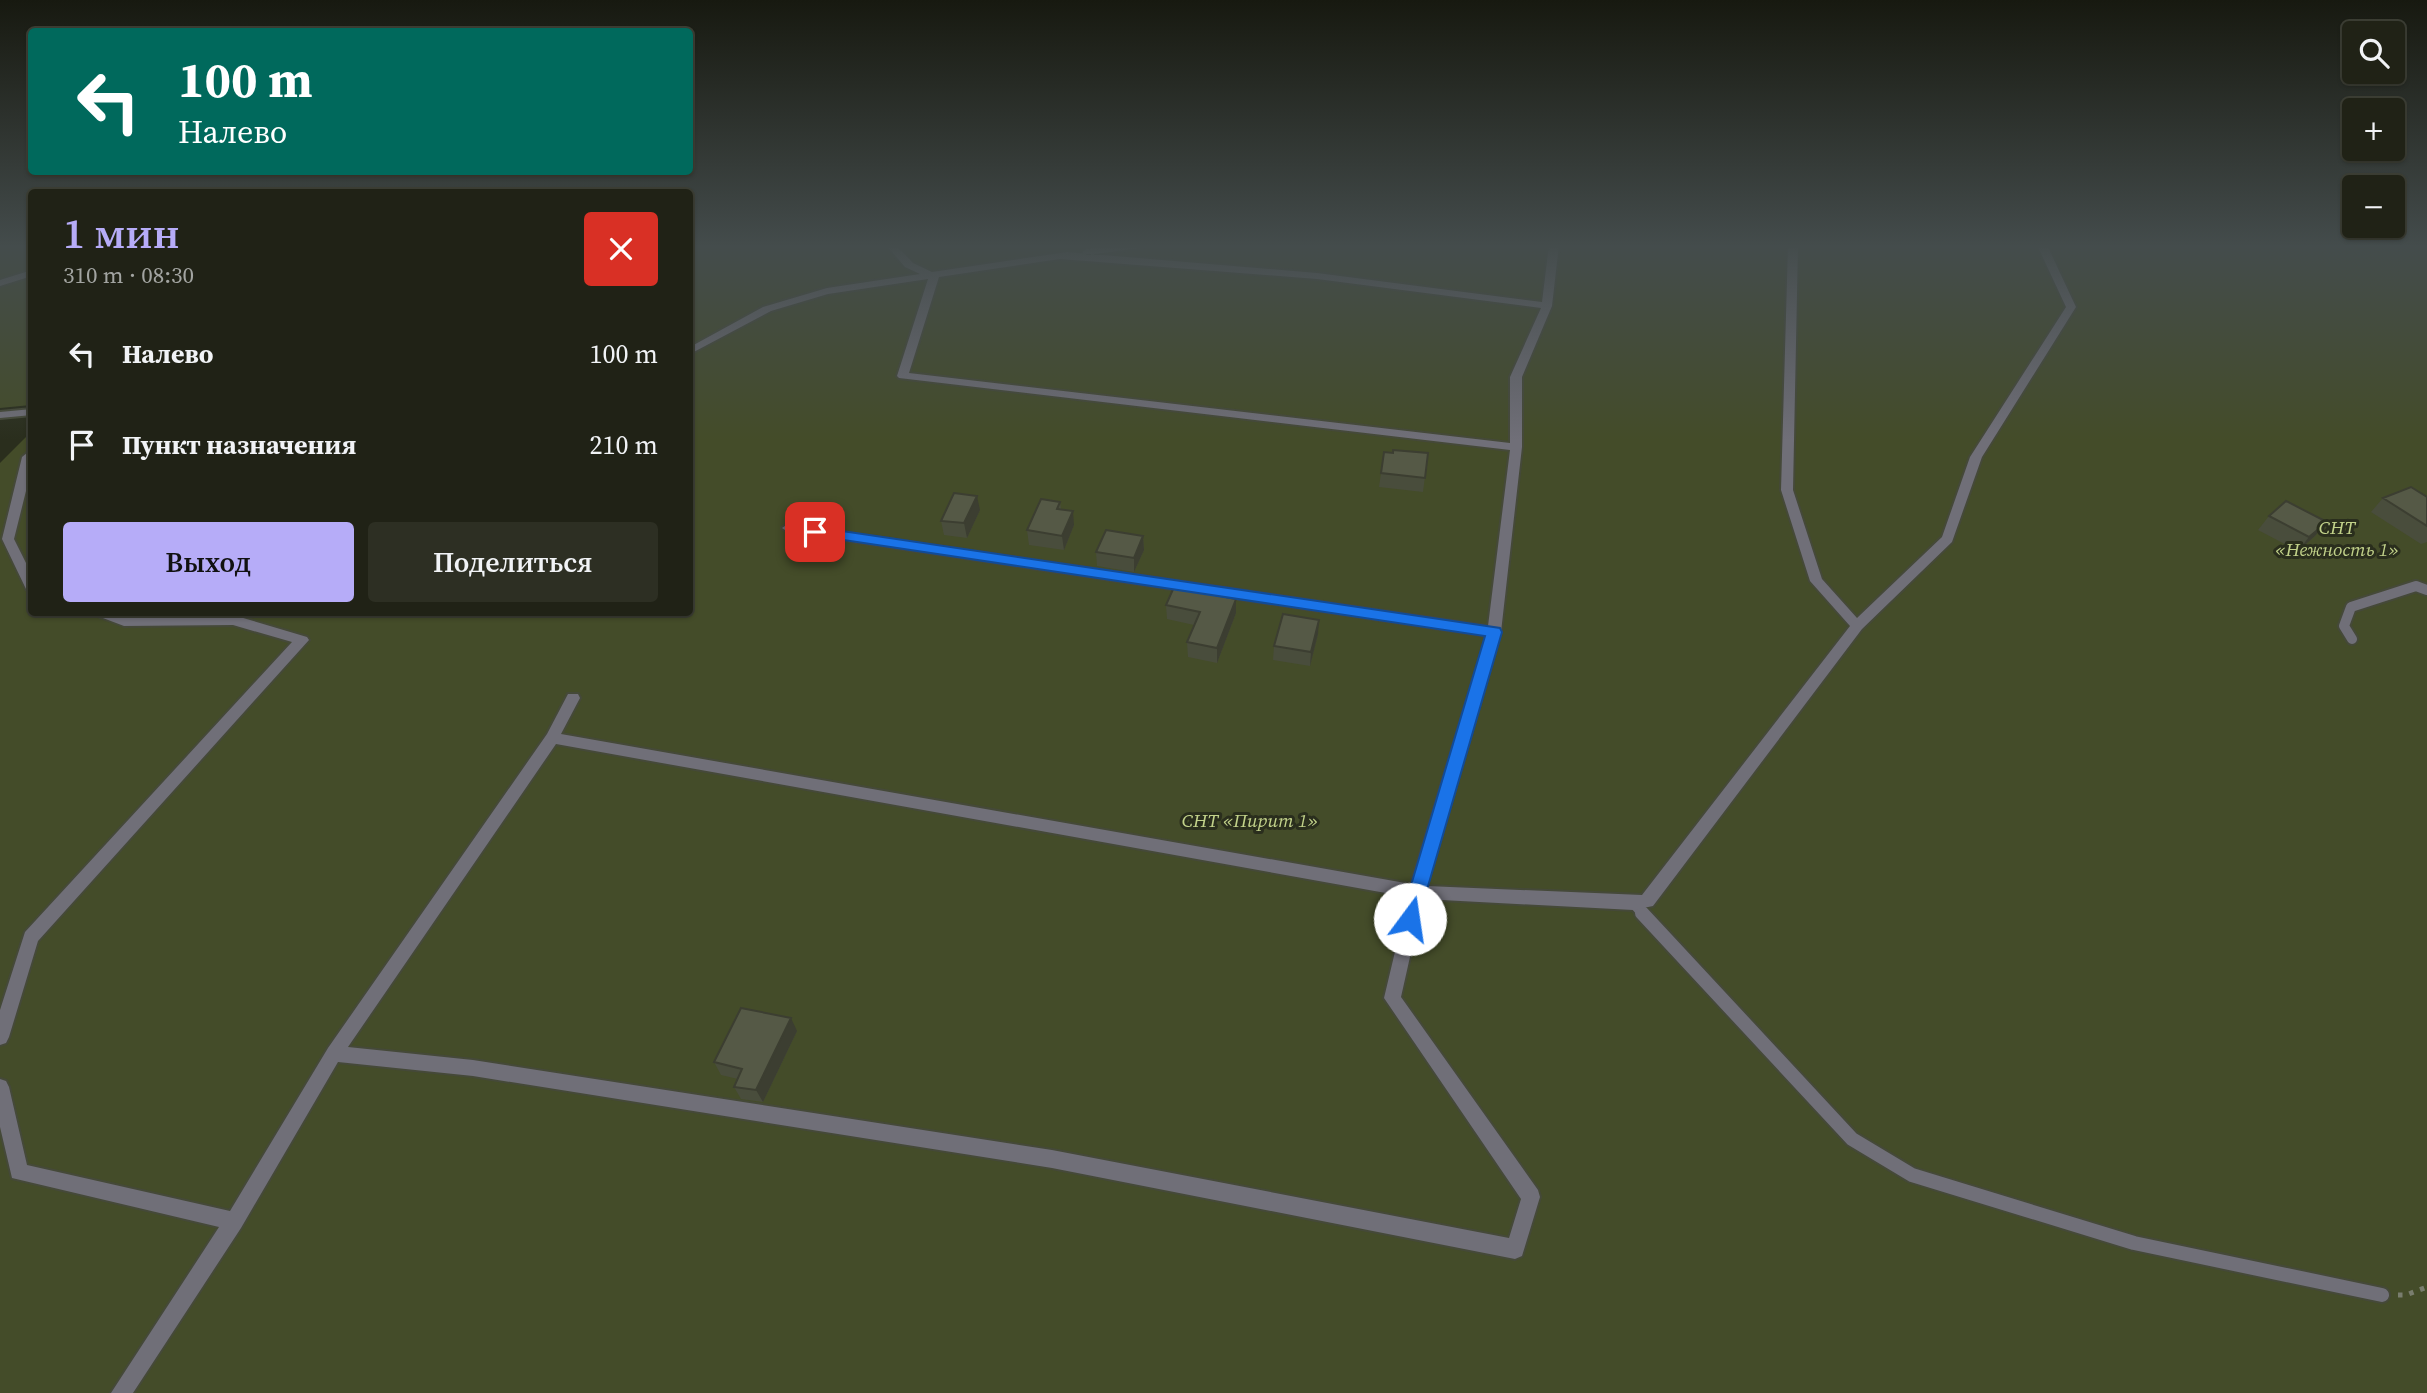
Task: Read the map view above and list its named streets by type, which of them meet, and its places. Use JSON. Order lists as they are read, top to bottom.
{
  "parks": ["СНТ «Нежность 1»", "СНТ «Пирит 1»"],
  "page": {
    "map_buttons": ["+", "−"],
    "turn": ["100 m", "Налево"],
    "heading": ["1 мин", "310 m · 08:30"],
    "list": [
      {
        "name": "Налево",
        "value": "100 m"
      },
      {
        "name": "Пункт назначения",
        "value": "210 m"
      }
    ],
    "buttons": ["Выход", "Поделиться"]
  }
}
